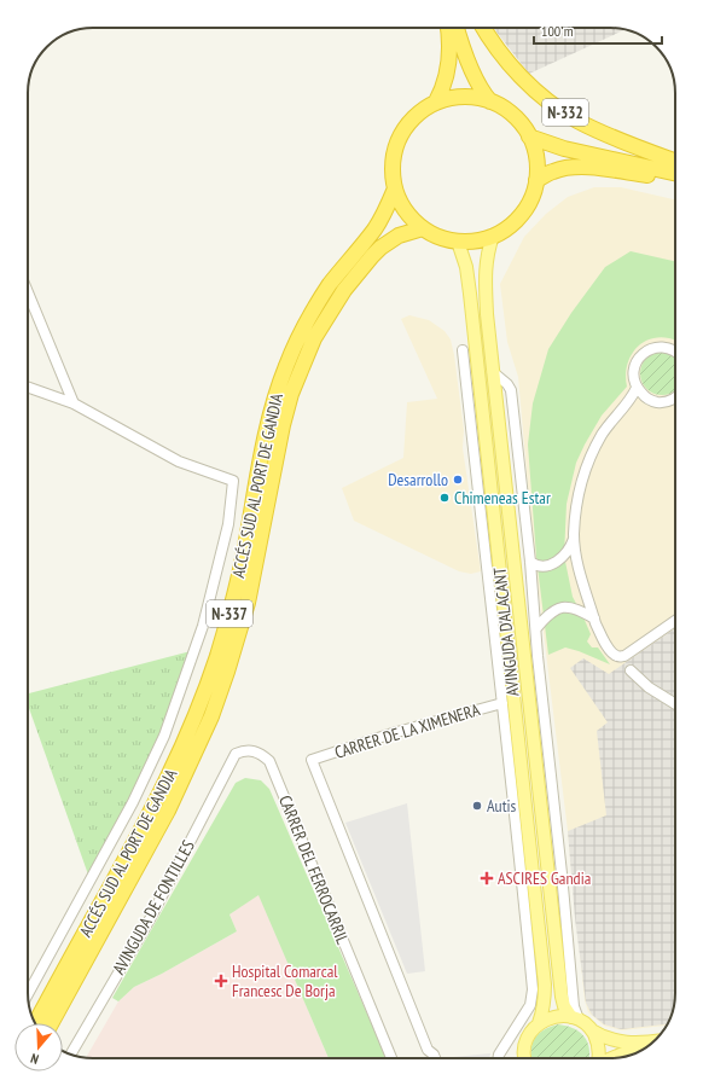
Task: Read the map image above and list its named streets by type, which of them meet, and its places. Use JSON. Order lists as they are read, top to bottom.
{
  "streets": {
    "highway": ["N-332", "ACCÉS SUD AL PORT DE GANDIA", "N-337"],
    "main road": ["AVINGUDA D'ALACANT"],
    "street": ["CARRER DE LA XIMENERA", "CARRER DEL FERROCARRIL", "AVINGUDA DE FONTILLES"]
  },
  "crossings": [
    ["N-332", "ACCÉS SUD AL PORT DE GANDIA"],
    ["N-332", "AVINGUDA D'ALACANT"],
    ["ACCÉS SUD AL PORT DE GANDIA", "AVINGUDA D'ALACANT"],
    ["AVINGUDA D'ALACANT", "CARRER DE LA XIMENERA"],
    ["CARRER DEL FERROCARRIL", "AVINGUDA DE FONTILLES"]
  ],
  "places": {
    "other": ["Desarrollo", "Chimeneas Estar", "Autis"],
    "health": ["ASCIRES Gandia", "Hospital Comarcal Francesc De Borja"]
  },
  "scale_bar": "100 m",
  "north": "bottom"
}
